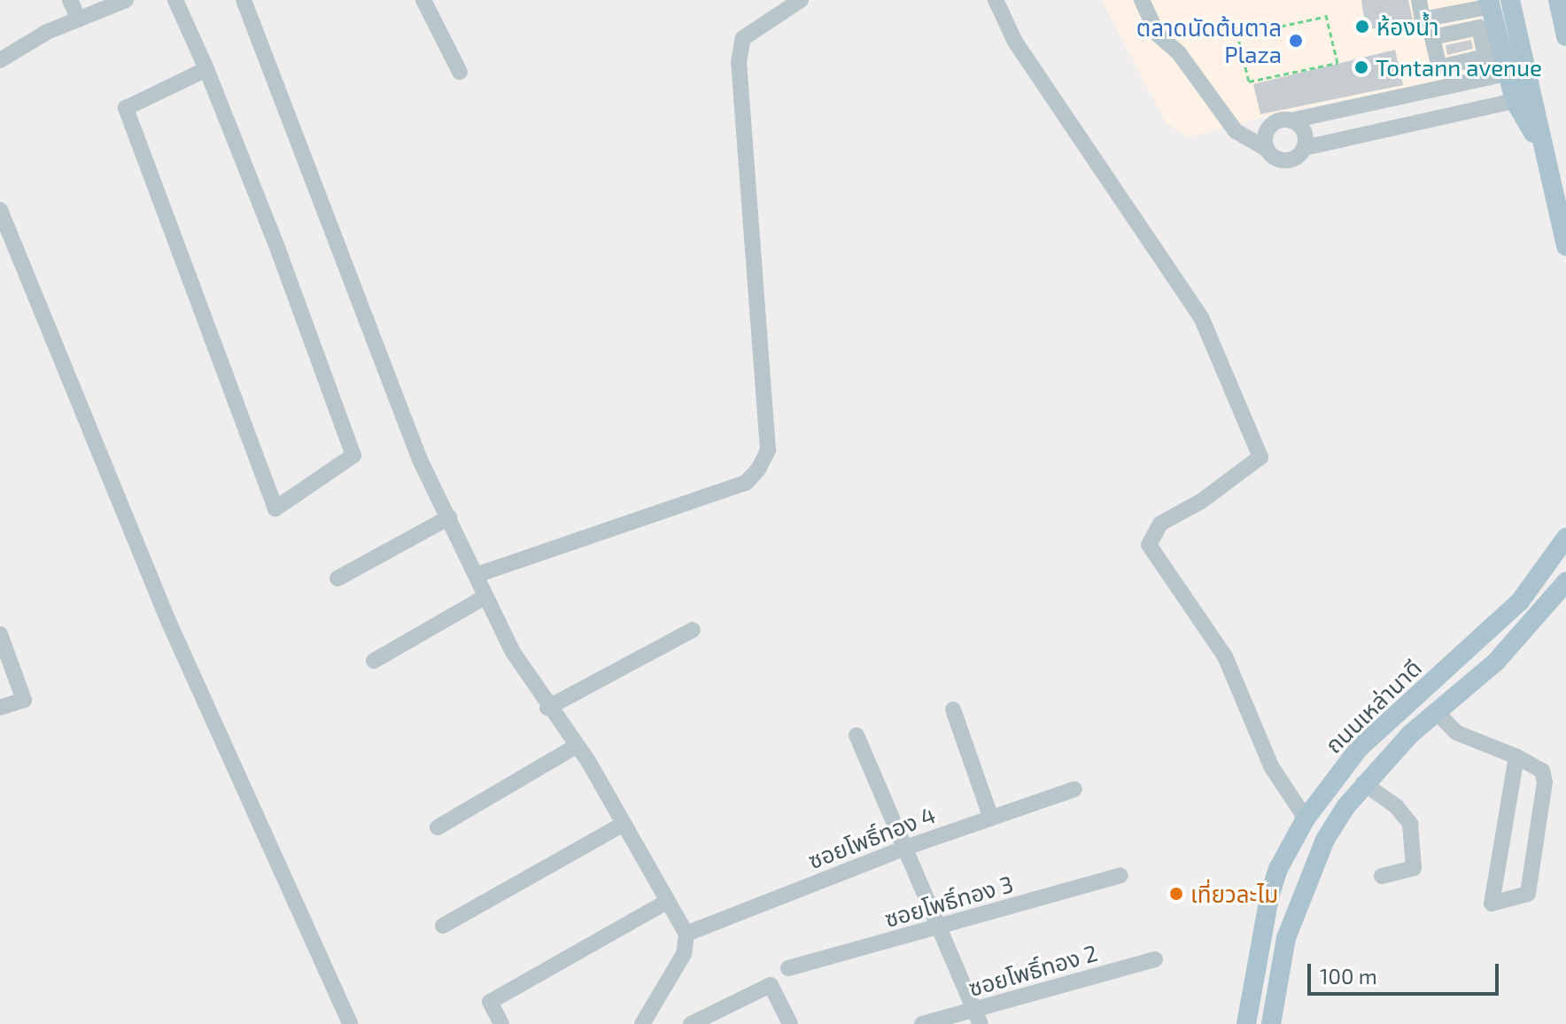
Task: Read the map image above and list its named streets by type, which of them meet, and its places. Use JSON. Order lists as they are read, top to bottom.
{
  "streets": {
    "main road": ["ถนนเหล่านาดี"],
    "street": ["ซอยโพธิ์ทอง 4", "ซอยโพธิ์ทอง 3", "ซอยโพธิ์ทอง 2"]
  },
  "places": [
    "ห้องน้ำ",
    "ตลาดนัดต้นตาล Plaza",
    "Tontann avenue",
    "เที่ยวละไม"
  ],
  "scale_bar": "100 m"
}
